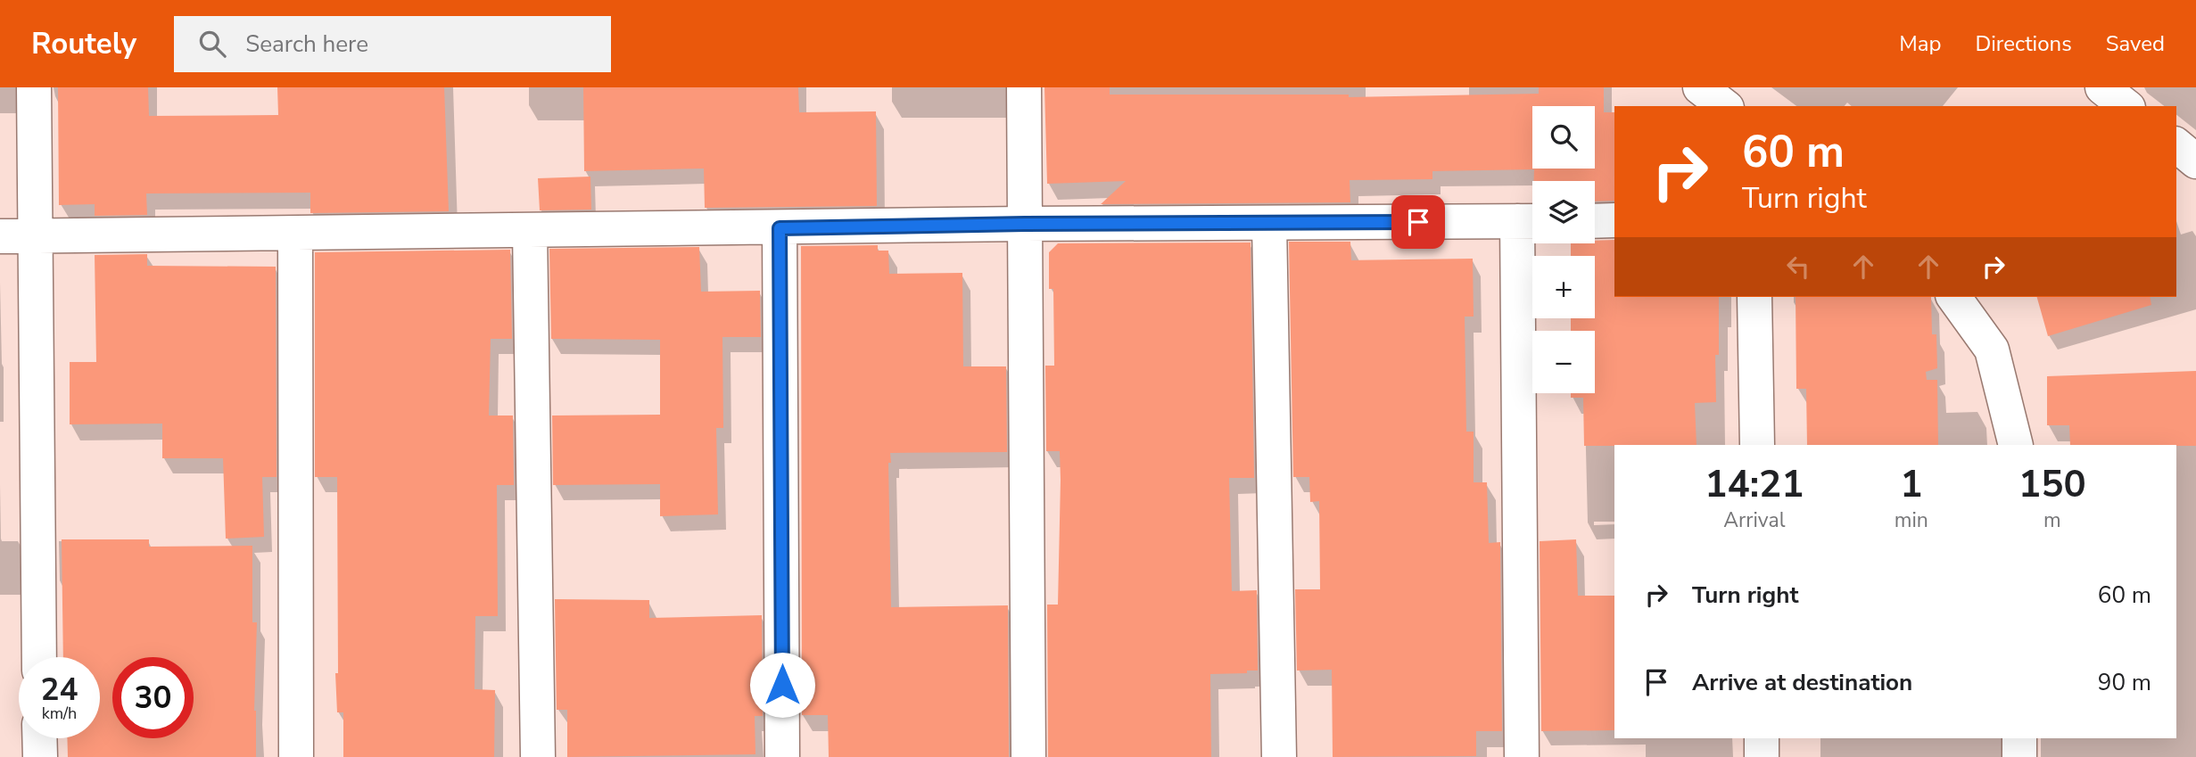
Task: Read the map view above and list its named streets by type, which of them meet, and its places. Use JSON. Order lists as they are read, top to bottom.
{
  "page": {
    "header": "Routely",
    "search": "Search here",
    "nav": ["Map", "Directions", "Saved"],
    "map_buttons": ["+", "−"],
    "turn": ["60 m", "Turn right"],
    "eta": [
      "14:21",
      "Arrival",
      "1",
      "min",
      "150",
      "m"
    ],
    "list": [
      {
        "name": "Turn right",
        "value": "60 m"
      },
      {
        "name": "Arrive at destination",
        "value": "90 m"
      }
    ],
    "speed": "24 km/h",
    "limit": "30"
  }
}
